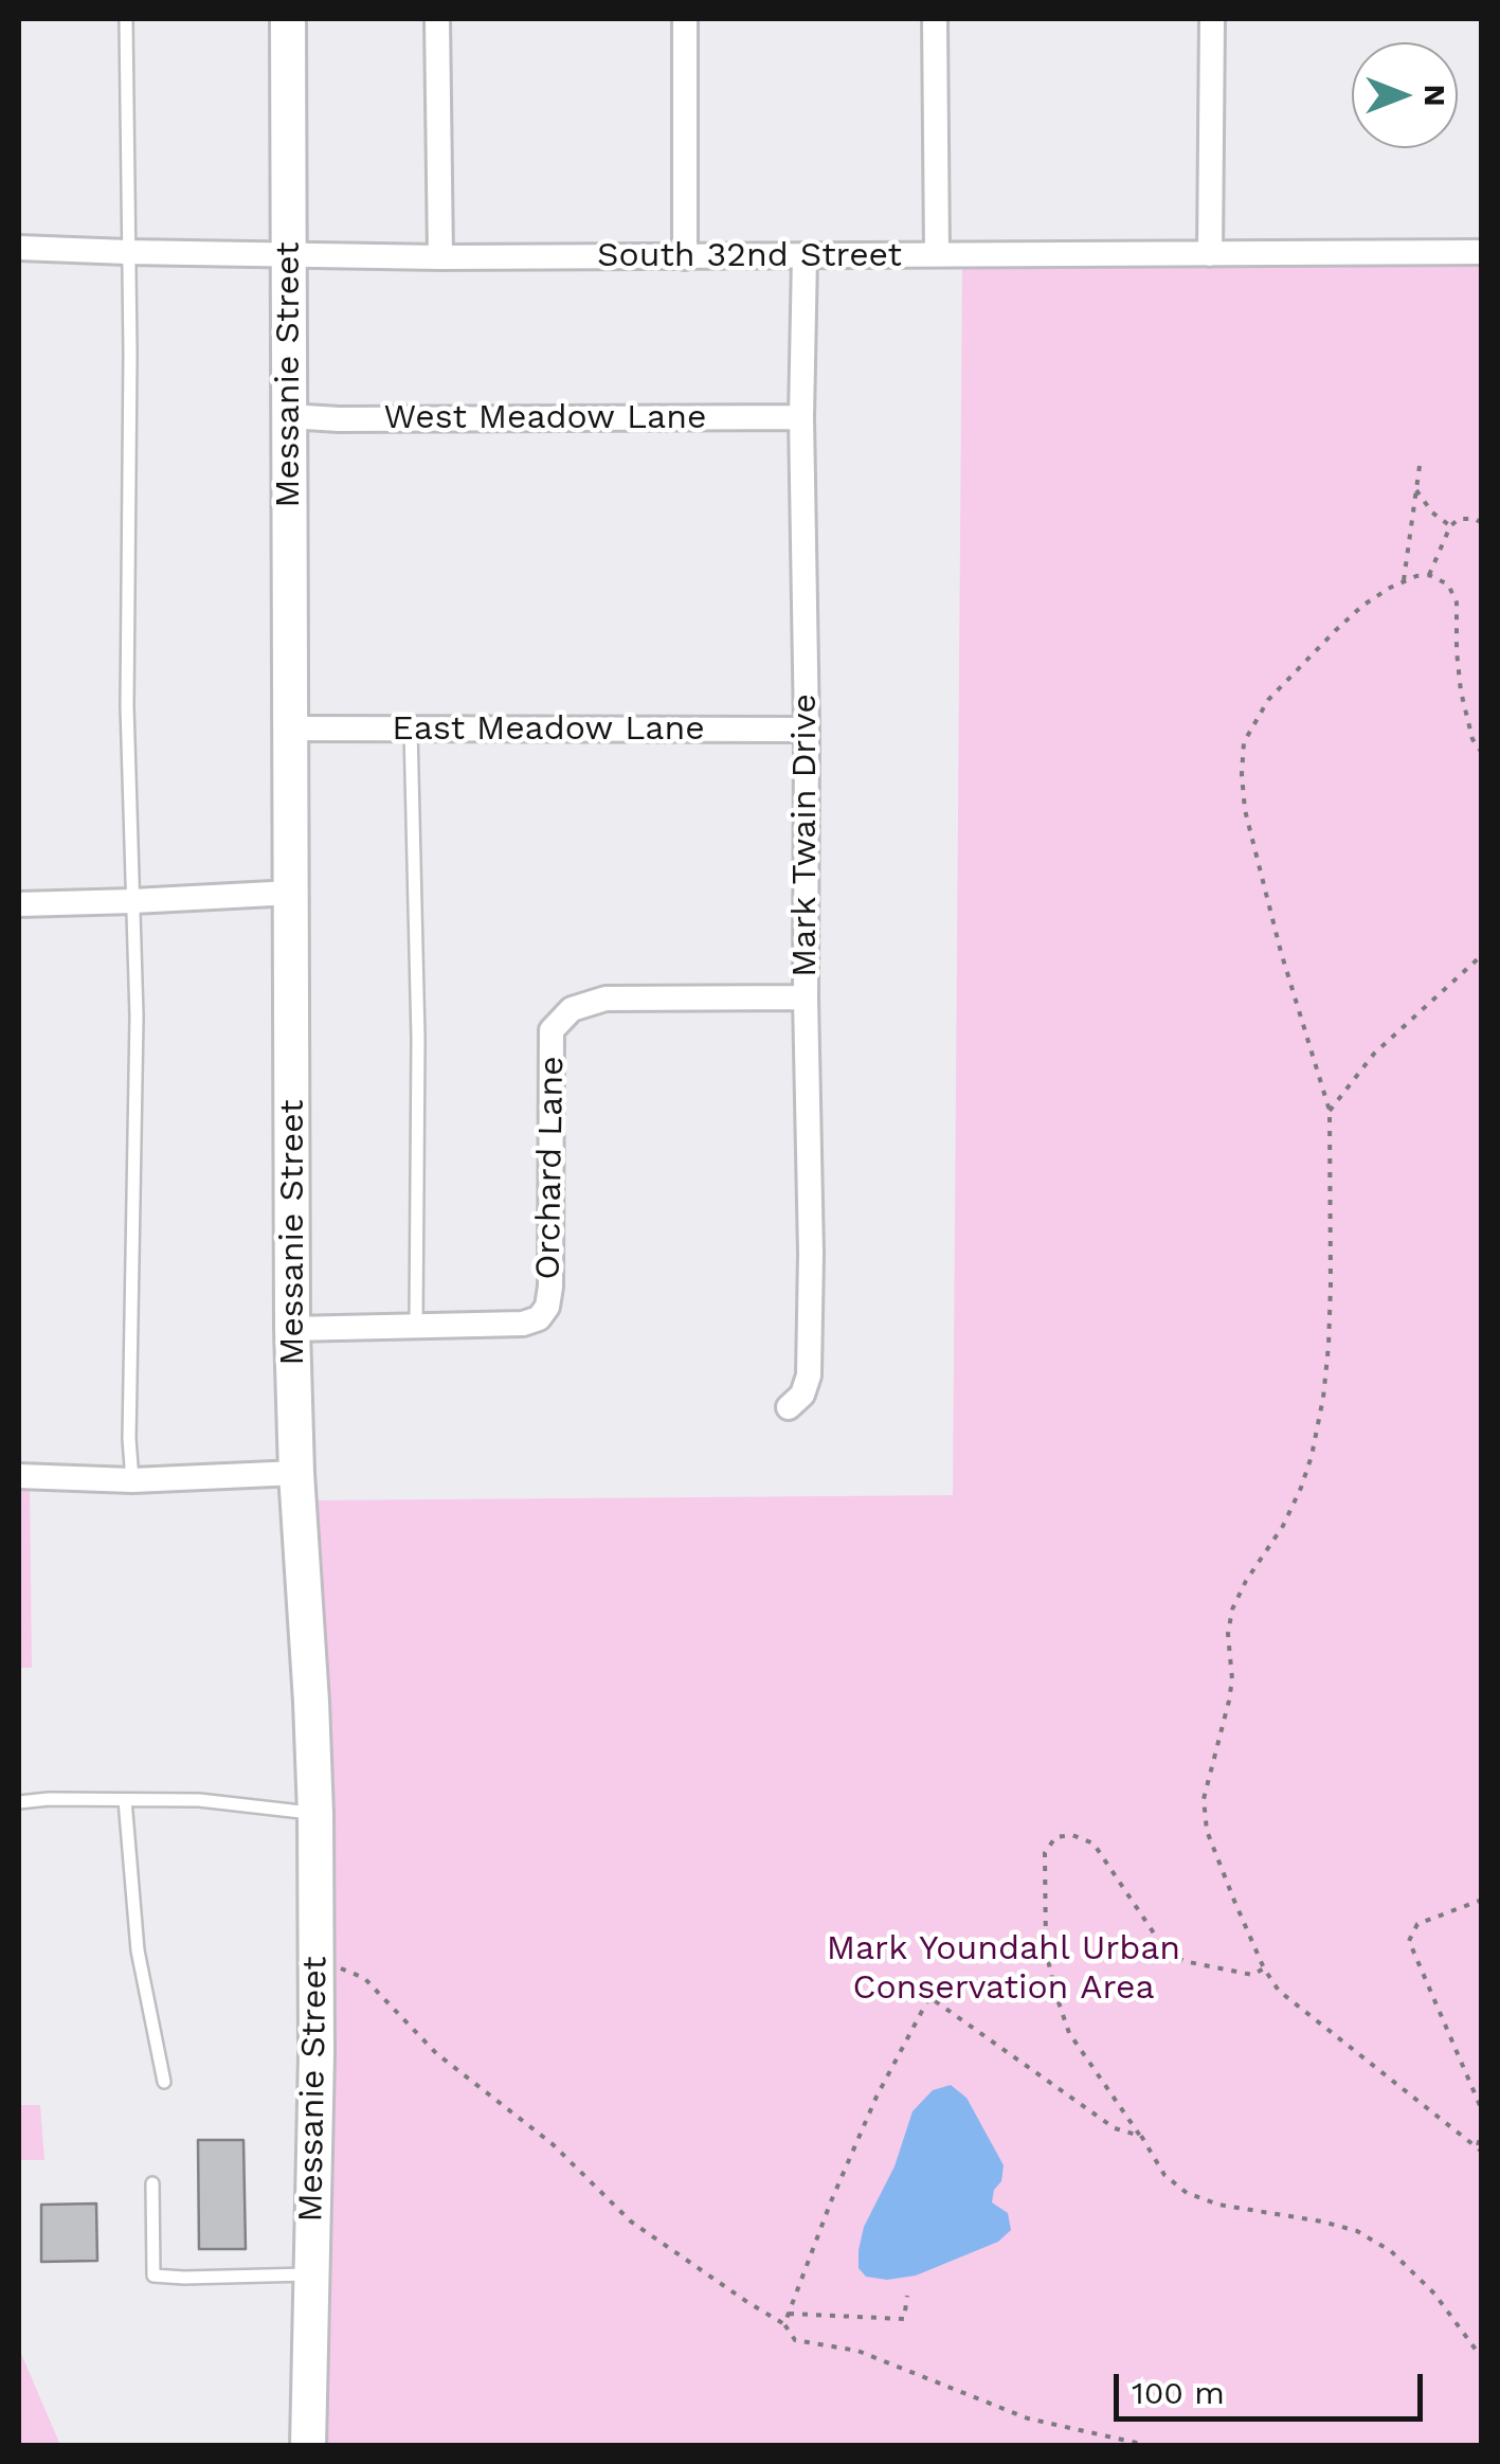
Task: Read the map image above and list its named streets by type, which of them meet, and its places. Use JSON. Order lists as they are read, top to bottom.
{
  "streets": {
    "street": [
      "South 32nd Street",
      "Messanie Street",
      "West Meadow Lane",
      "East Meadow Lane",
      "Mark Twain Drive",
      "Orchard Lane"
    ]
  },
  "crossings": [
    ["South 32nd Street", "Messanie Street"],
    ["South 32nd Street", "Mark Twain Drive"],
    ["Messanie Street", "West Meadow Lane"],
    ["Messanie Street", "East Meadow Lane"],
    ["Messanie Street", "Orchard Lane"],
    ["West Meadow Lane", "Mark Twain Drive"],
    ["East Meadow Lane", "Mark Twain Drive"],
    ["Mark Twain Drive", "Orchard Lane"]
  ],
  "parks": ["Mark Youndahl Urban Conservation Area"],
  "scale_bar": "100 m",
  "north": "right"
}
